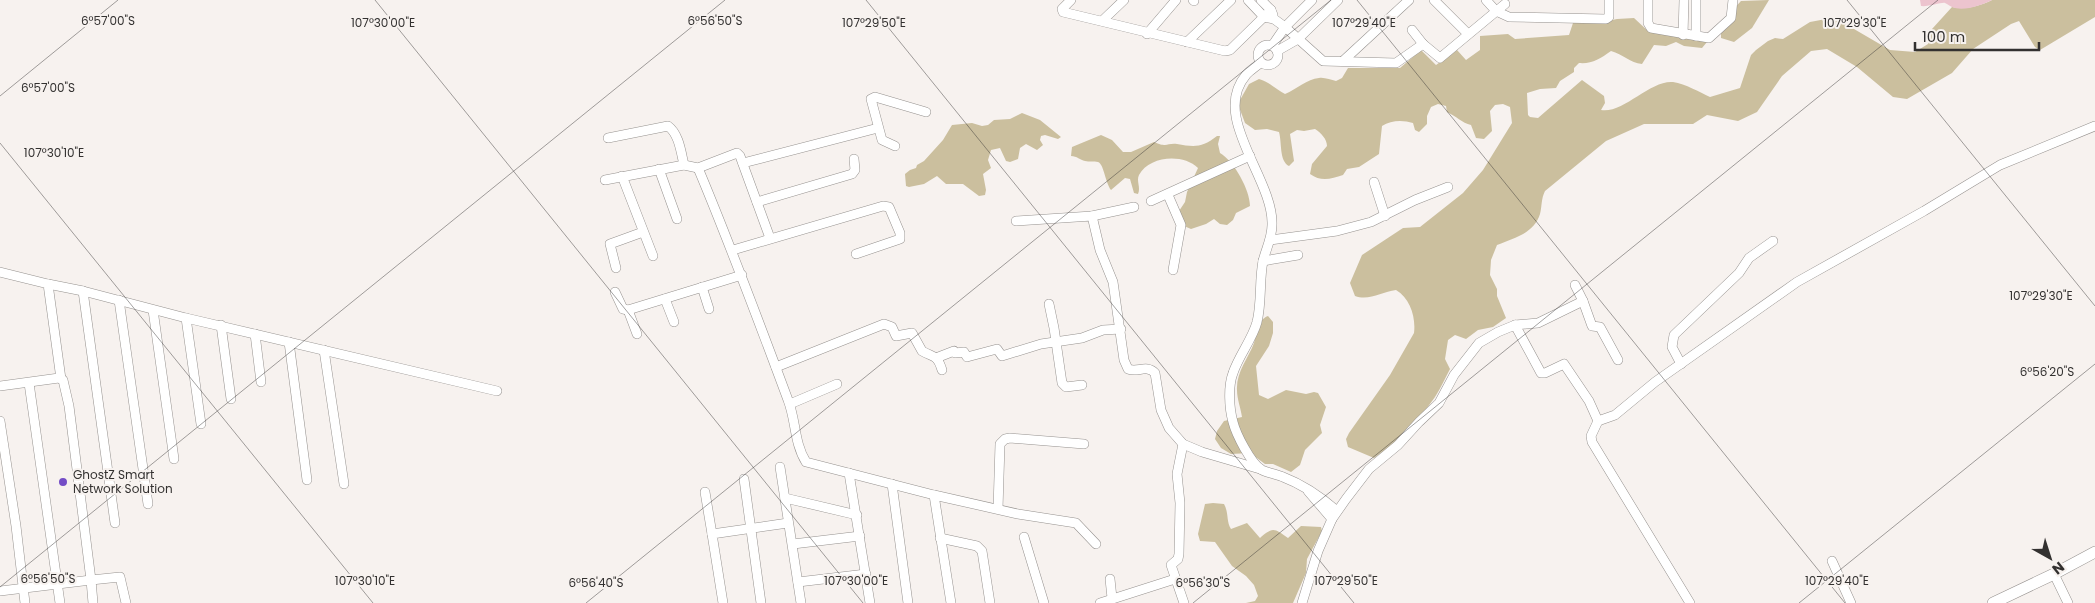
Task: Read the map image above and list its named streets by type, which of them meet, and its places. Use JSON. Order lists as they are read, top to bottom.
{
  "places": ["GhostZ Smart Network Solution"],
  "scale_bar": "100 m",
  "north": "bottom right",
  "coordinates": [
    "6°57'00\"S",
    "6°56'50\"S",
    "107°29'30\"E",
    "107°30'00\"E",
    "107°29'50\"E",
    "107°29'40\"E",
    "107°30'10\"E",
    "6°56'20\"S",
    "6°56'40\"S",
    "6°56'30\"S"
  ]
}
